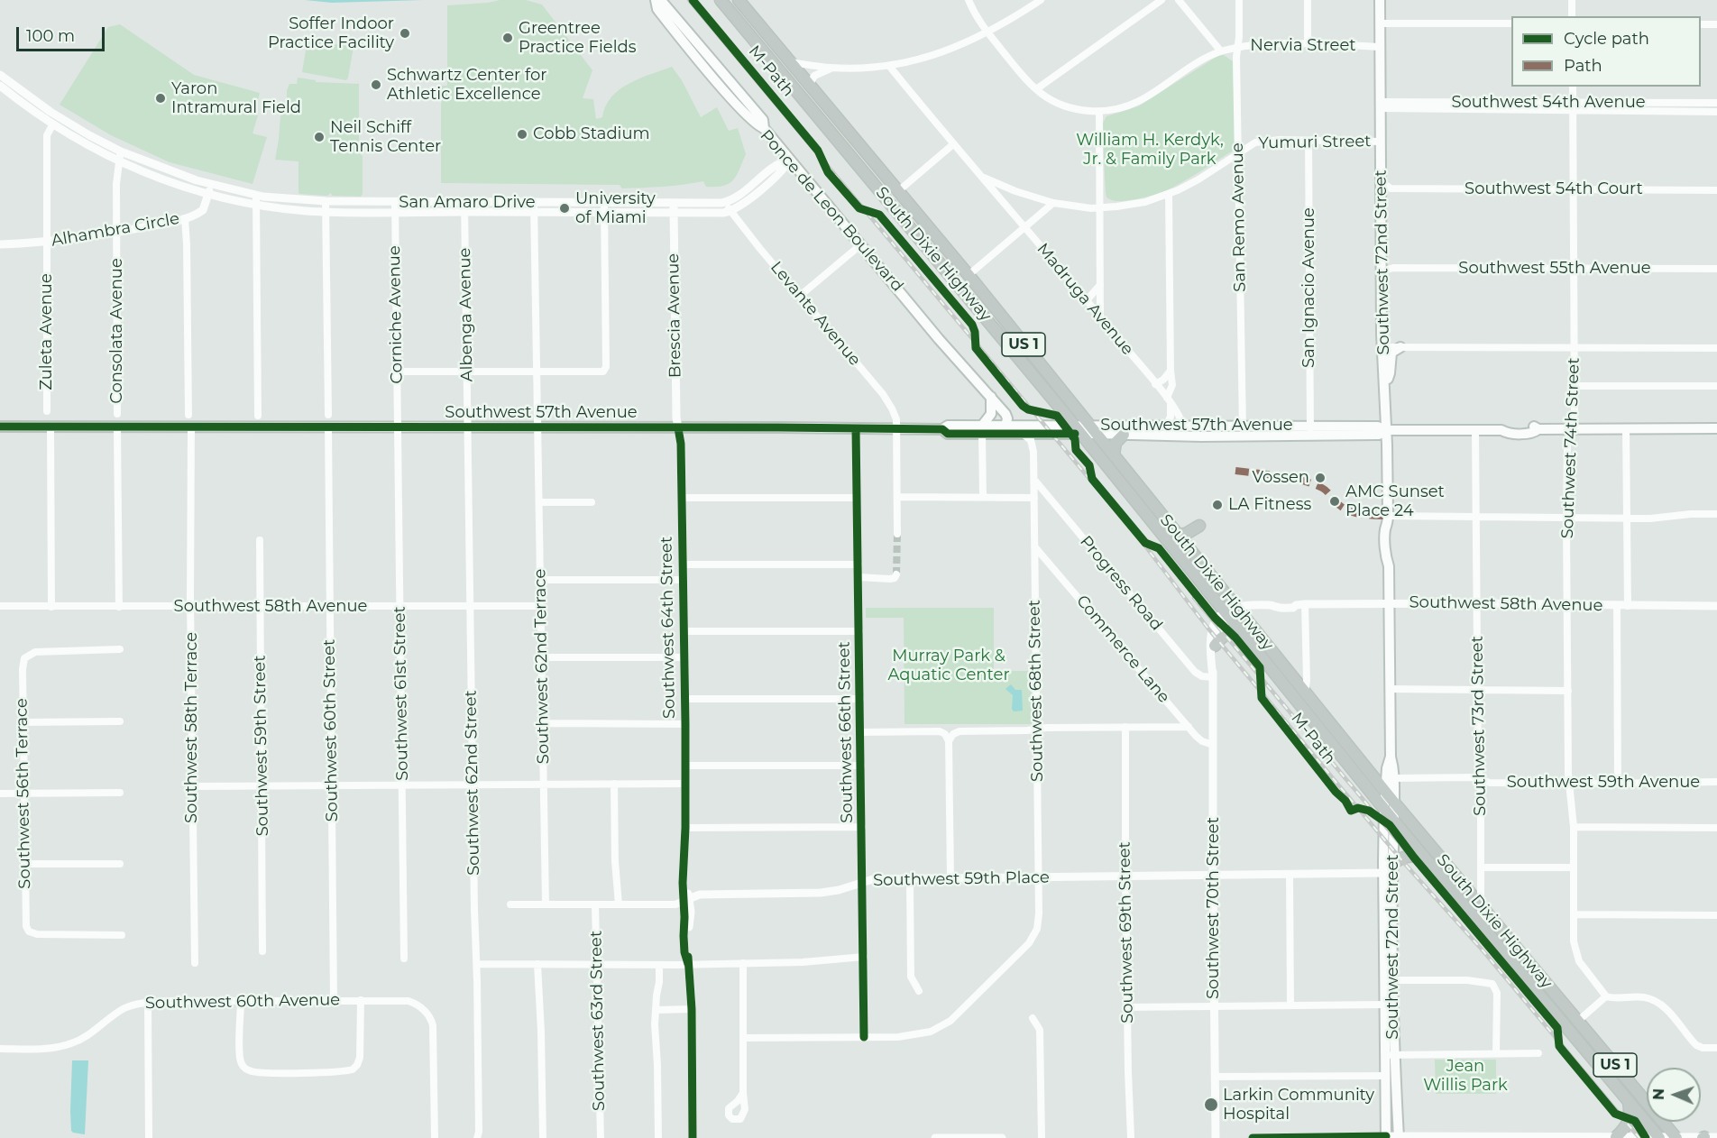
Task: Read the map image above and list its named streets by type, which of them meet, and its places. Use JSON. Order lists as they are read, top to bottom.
{
  "streets": {
    "highway": ["South Dixie Highway", "US 1"],
    "main road": ["Ponce de Leon Boulevard", "Southwest 72nd Street", "Southwest 57th Avenue"],
    "street": [
      "Nervia Street",
      "Southwest 54th Avenue",
      "Yumuri Street",
      "Southwest 54th Court",
      "San Amaro Drive",
      "San Remo Avenue",
      "Alhambra Circle",
      "Southwest 55th Avenue",
      "San Ignacio Avenue",
      "Madruga Avenue",
      "Levante Avenue",
      "Corniche Avenue",
      "Albenga Avenue",
      "Brescia Avenue",
      "Consolata Avenue",
      "Zuleta Avenue",
      "Southwest 74th Street",
      "Progress Road",
      "Southwest 58th Avenue",
      "Southwest 64th Street",
      "Commerce Lane",
      "Southwest 62nd Terrace",
      "Southwest 68th Street",
      "Southwest 61st Street",
      "Southwest 73rd Street",
      "Southwest 58th Terrace",
      "Southwest 60th Street",
      "Southwest 66th Street",
      "Southwest 59th Street",
      "Southwest 62nd Street",
      "Southwest 59th Avenue",
      "Southwest 56th Terrace",
      "Southwest 59th Place",
      "Southwest 70th Street",
      "Southwest 69th Street",
      "Southwest 60th Avenue",
      "Southwest 63rd Street"
    ],
    "cycle path": ["M-Path"]
  },
  "crossings": [
    ["Nervia Street", "San Remo Avenue"],
    ["Nervia Street", "Southwest 72nd Street"],
    ["Southwest 54th Avenue", "Southwest 72nd Street"],
    ["Southwest 54th Avenue", "Southwest 74th Street"],
    ["Yumuri Street", "San Remo Avenue"],
    ["Yumuri Street", "Southwest 72nd Street"],
    ["Yumuri Street", "San Ignacio Avenue"],
    ["Yumuri Street", "Madruga Avenue"],
    ["Southwest 54th Court", "Southwest 72nd Street"],
    ["Southwest 54th Court", "Southwest 74th Street"],
    ["San Amaro Drive", "Alhambra Circle"],
    ["San Amaro Drive", "Levante Avenue"],
    ["San Amaro Drive", "Corniche Avenue"],
    ["San Amaro Drive", "Albenga Avenue"],
    ["San Amaro Drive", "Brescia Avenue"],
    ["San Amaro Drive", "Consolata Avenue"],
    ["San Amaro Drive", "Zuleta Avenue"],
    ["San Amaro Drive", "Southwest 62nd Terrace"],
    ["Ponce de Leon Boulevard", "Southwest 57th Avenue"],
    ["San Remo Avenue", "Southwest 57th Avenue"],
    ["Alhambra Circle", "Consolata Avenue"],
    ["Alhambra Circle", "Zuleta Avenue"],
    ["South Dixie Highway", "Southwest 72nd Street"],
    ["South Dixie Highway", "Southwest 57th Avenue"],
    ["South Dixie Highway", "Southwest 58th Avenue"],
    ["South Dixie Highway", "Southwest 73rd Street"],
    ["South Dixie Highway", "Southwest 70th Street"],
    ["Southwest 72nd Street", "Southwest 55th Avenue"],
    ["Southwest 72nd Street", "Southwest 57th Avenue"],
    ["Southwest 72nd Street", "Southwest 58th Avenue"],
    ["Southwest 72nd Street", "Southwest 59th Avenue"],
    ["Southwest 72nd Street", "Southwest 59th Place"],
    ["Southwest 55th Avenue", "Southwest 74th Street"],
    ["San Ignacio Avenue", "Southwest 57th Avenue"],
    ["Madruga Avenue", "Southwest 57th Avenue"],
    ["Levante Avenue", "Southwest 57th Avenue"],
    ["Corniche Avenue", "Southwest 57th Avenue"],
    ["Corniche Avenue", "Southwest 61st Street"],
    ["Albenga Avenue", "Southwest 57th Avenue"],
    ["Albenga Avenue", "Southwest 62nd Street"],
    ["Brescia Avenue", "Southwest 57th Avenue"],
    ["Brescia Avenue", "Southwest 64th Street"],
    ["Southwest 57th Avenue", "Southwest 74th Street"],
    ["Southwest 57th Avenue", "Southwest 64th Street"],
    ["Southwest 57th Avenue", "Southwest 62nd Terrace"],
    ["Southwest 57th Avenue", "Southwest 61st Street"],
    ["Southwest 57th Avenue", "Southwest 73rd Street"],
    ["Southwest 57th Avenue", "Southwest 58th Terrace"],
    ["Southwest 57th Avenue", "Southwest 60th Street"],
    ["Southwest 57th Avenue", "Southwest 66th Street"],
    ["Southwest 57th Avenue", "Southwest 62nd Street"],
    ["Southwest 74th Street", "Southwest 58th Avenue"],
    ["Southwest 74th Street", "Southwest 59th Avenue"],
    ["Progress Road", "Southwest 68th Street"],
    ["Progress Road", "Southwest 70th Street"],
    ["Southwest 58th Avenue", "Southwest 62nd Terrace"],
    ["Southwest 58th Avenue", "Southwest 61st Street"],
    ["Southwest 58th Avenue", "Southwest 73rd Street"],
    ["Southwest 58th Avenue", "Southwest 58th Terrace"],
    ["Southwest 58th Avenue", "Southwest 60th Street"],
    ["Southwest 58th Avenue", "Southwest 59th Street"],
    ["Southwest 58th Avenue", "Southwest 62nd Street"],
    ["Southwest 64th Street", "Southwest 59th Place"],
    ["Commerce Lane", "Southwest 68th Street"],
    ["Commerce Lane", "Southwest 70th Street"],
    ["Southwest 62nd Terrace", "Southwest 59th Place"],
    ["Southwest 68th Street", "Southwest 66th Street"],
    ["Southwest 68th Street", "Southwest 59th Place"],
    ["Southwest 73rd Street", "Southwest 59th Avenue"],
    ["Southwest 60th Street", "Southwest 60th Avenue"],
    ["Southwest 66th Street", "Southwest 59th Place"],
    ["Southwest 59th Place", "Southwest 70th Street"],
    ["Southwest 59th Place", "Southwest 69th Street"],
    ["Southwest 59th Place", "Southwest 63rd Street"]
  ],
  "parks": ["William H. Kerdyk, Jr. & Family Park", "Murray Park & Aquatic Center", "Jean Willis Park"],
  "places": [
    "Soffer Indoor Practice Facility",
    "Greentree Practice Fields",
    "Schwartz Center for Athletic Excellence",
    "Yaron Intramural Field",
    "Cobb Stadium",
    "Neil Schiff Tennis Center",
    "University of Miami",
    "Vossen",
    "AMC Sunset Place 24",
    "LA Fitness",
    "Larkin Community Hospital"
  ],
  "legend": ["Cycle path", "Path"],
  "scale_bar": "100 m",
  "north": "left"
}
